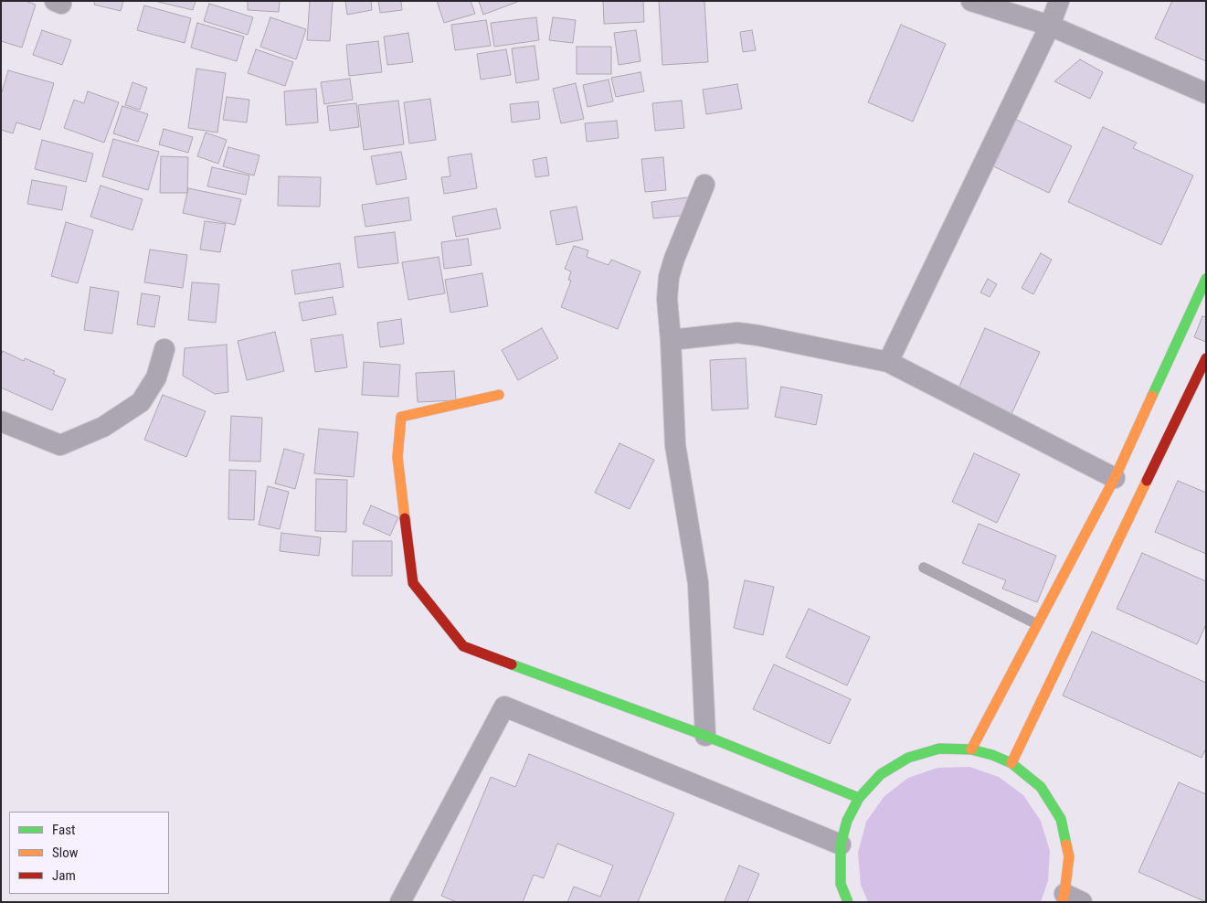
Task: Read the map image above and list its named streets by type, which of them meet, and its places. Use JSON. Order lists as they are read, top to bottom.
{
  "legend": ["Fast", "Slow", "Jam"]
}
